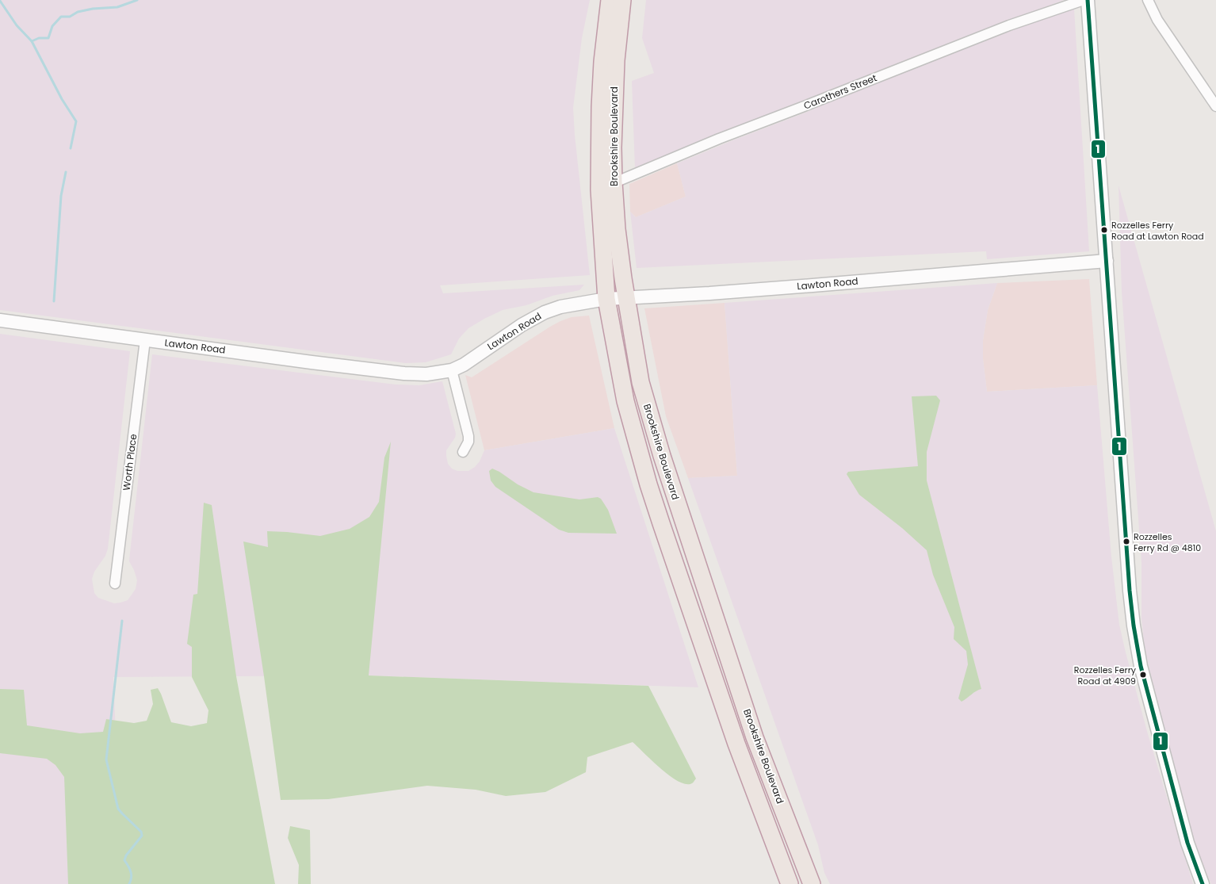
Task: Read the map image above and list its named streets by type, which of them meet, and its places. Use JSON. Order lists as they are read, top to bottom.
{
  "streets": {
    "highway": ["Brookshire Boulevard"],
    "street": ["Carothers Street", "Lawton Road", "Worth Place"]
  },
  "crossings": [
    ["Carothers Street", "Brookshire Boulevard"],
    ["Brookshire Boulevard", "Lawton Road"],
    ["Lawton Road", "Worth Place"]
  ],
  "places": ["Rozzelles Ferry Road at Lawton Road", "Rozzelles Ferry Rd @ 4810", "Rozzelles Ferry Road at 4909"],
  "lines": ["transit line 1"]
}
